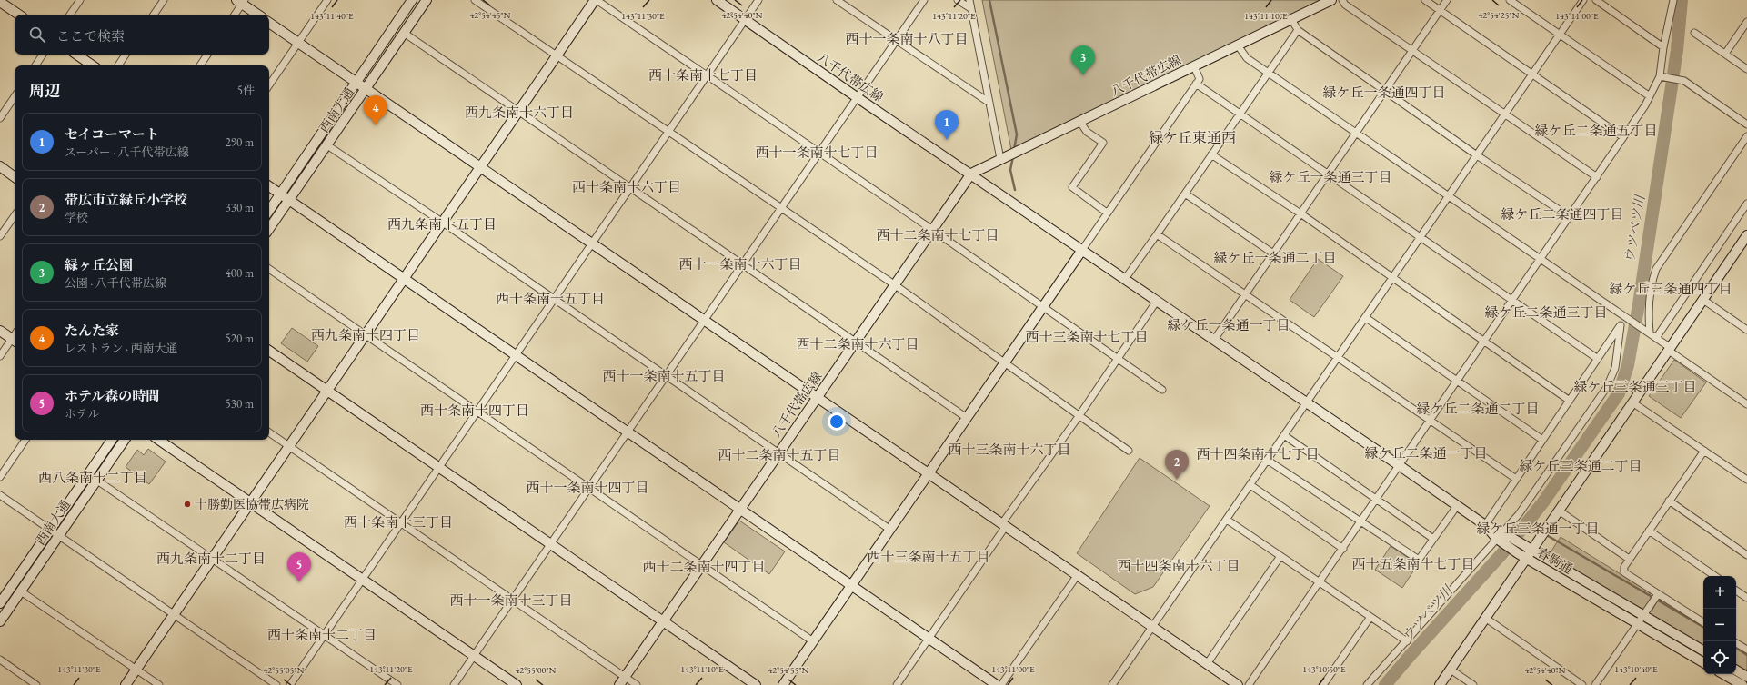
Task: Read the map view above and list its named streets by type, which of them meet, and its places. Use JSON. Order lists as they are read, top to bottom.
{
  "streets": {
    "street": ["八千代帯広線", "西南大通", "春駒通"]
  },
  "crossings": [
    ["八千代帯広線", "春駒通"]
  ],
  "districts": [
    "西十一条南十八丁目",
    "西十条南十七丁目",
    "緑ケ丘一条通四丁目",
    "西九条南十六丁目",
    "緑ケ丘二条通五丁目",
    "緑ケ丘東通西",
    "西十一条南十七丁目",
    "緑ケ丘一条通三丁目",
    "西十条南十六丁目",
    "緑ケ丘二条通四丁目",
    "西九条南十五丁目",
    "西十二条南十七丁目",
    "緑ケ丘一条通二丁目",
    "西十一条南十六丁目",
    "緑ケ丘三条通四丁目",
    "西十条南十五丁目",
    "緑ケ丘二条通三丁目",
    "緑ケ丘一条通一丁目",
    "西九条南十四丁目",
    "西十三条南十七丁目",
    "西十二条南十六丁目",
    "西十一条南十五丁目",
    "緑ケ丘三条通三丁目",
    "緑ケ丘二条通二丁目",
    "西十条南十四丁目",
    "西十三条南十六丁目",
    "緑ケ丘二条通一丁目",
    "西十四条南十七丁目",
    "西十二条南十五丁目",
    "緑ケ丘三条通二丁目",
    "西八条南十二丁目",
    "西十一条南十四丁目",
    "西十条南十三丁目",
    "緑ケ丘三条通一丁目",
    "西十三条南十五丁目",
    "西九条南十二丁目",
    "西十五条南十七丁目",
    "西十四条南十六丁目",
    "西十二条南十四丁目",
    "西十一条南十三丁目",
    "西十条南十二丁目"
  ],
  "water": ["ウツベツ川"],
  "places": ["十勝勤医協帯広病院"],
  "page": {
    "search": "ここで検索",
    "pins": [
      "3",
      "4",
      "1",
      "2",
      "5"
    ],
    "heading": ["周辺", "5件"],
    "list": [
      {
        "mark": "1",
        "name": "セイコーマート",
        "note": "スーパー · 八千代帯広線",
        "value": "290 m"
      },
      {
        "mark": "2",
        "name": "帯広市立緑丘小学校",
        "note": "学校",
        "value": "330 m"
      },
      {
        "mark": "3",
        "name": "緑ヶ丘公園",
        "note": "公園 · 八千代帯広線",
        "value": "400 m"
      },
      {
        "mark": "4",
        "name": "たんた家",
        "note": "レストラン · 西南大通",
        "value": "520 m"
      },
      {
        "mark": "5",
        "name": "ホテル森の時間",
        "note": "ホテル",
        "value": "530 m"
      }
    ],
    "map_buttons": ["+", "−"]
  },
  "coordinates": [
    "42°54'45\"N",
    "42°54'40\"N",
    "42°54'25\"N",
    "143°11'40\"E",
    "143°11'30\"E",
    "143°11'20\"E",
    "143°11'10\"E",
    "143°11'00\"E",
    "143°10'50\"E",
    "143°10'40\"E",
    "42°55'05\"N",
    "42°55'00\"N",
    "42°54'55\"N"
  ]
}
